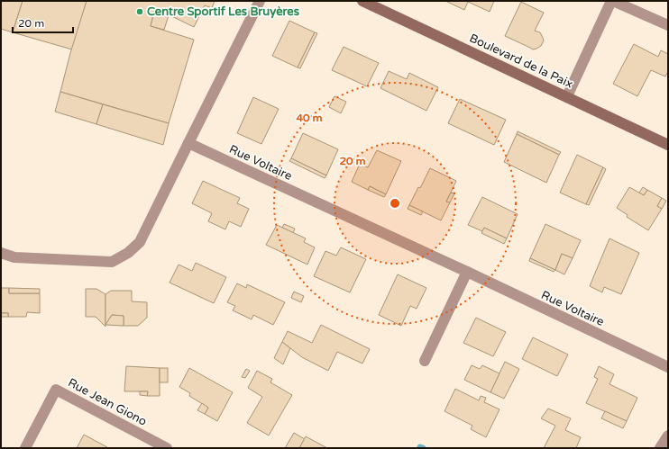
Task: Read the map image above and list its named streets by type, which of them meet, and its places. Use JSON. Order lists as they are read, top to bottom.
{
  "streets": {
    "main road": ["Boulevard de la Paix"],
    "street": ["Rue Voltaire", "Rue Jean Giono"]
  },
  "places": ["Centre Sportif Les Bruyères"],
  "scale_bar": "20 m",
  "rings": ["40 m", "20 m"]
}
